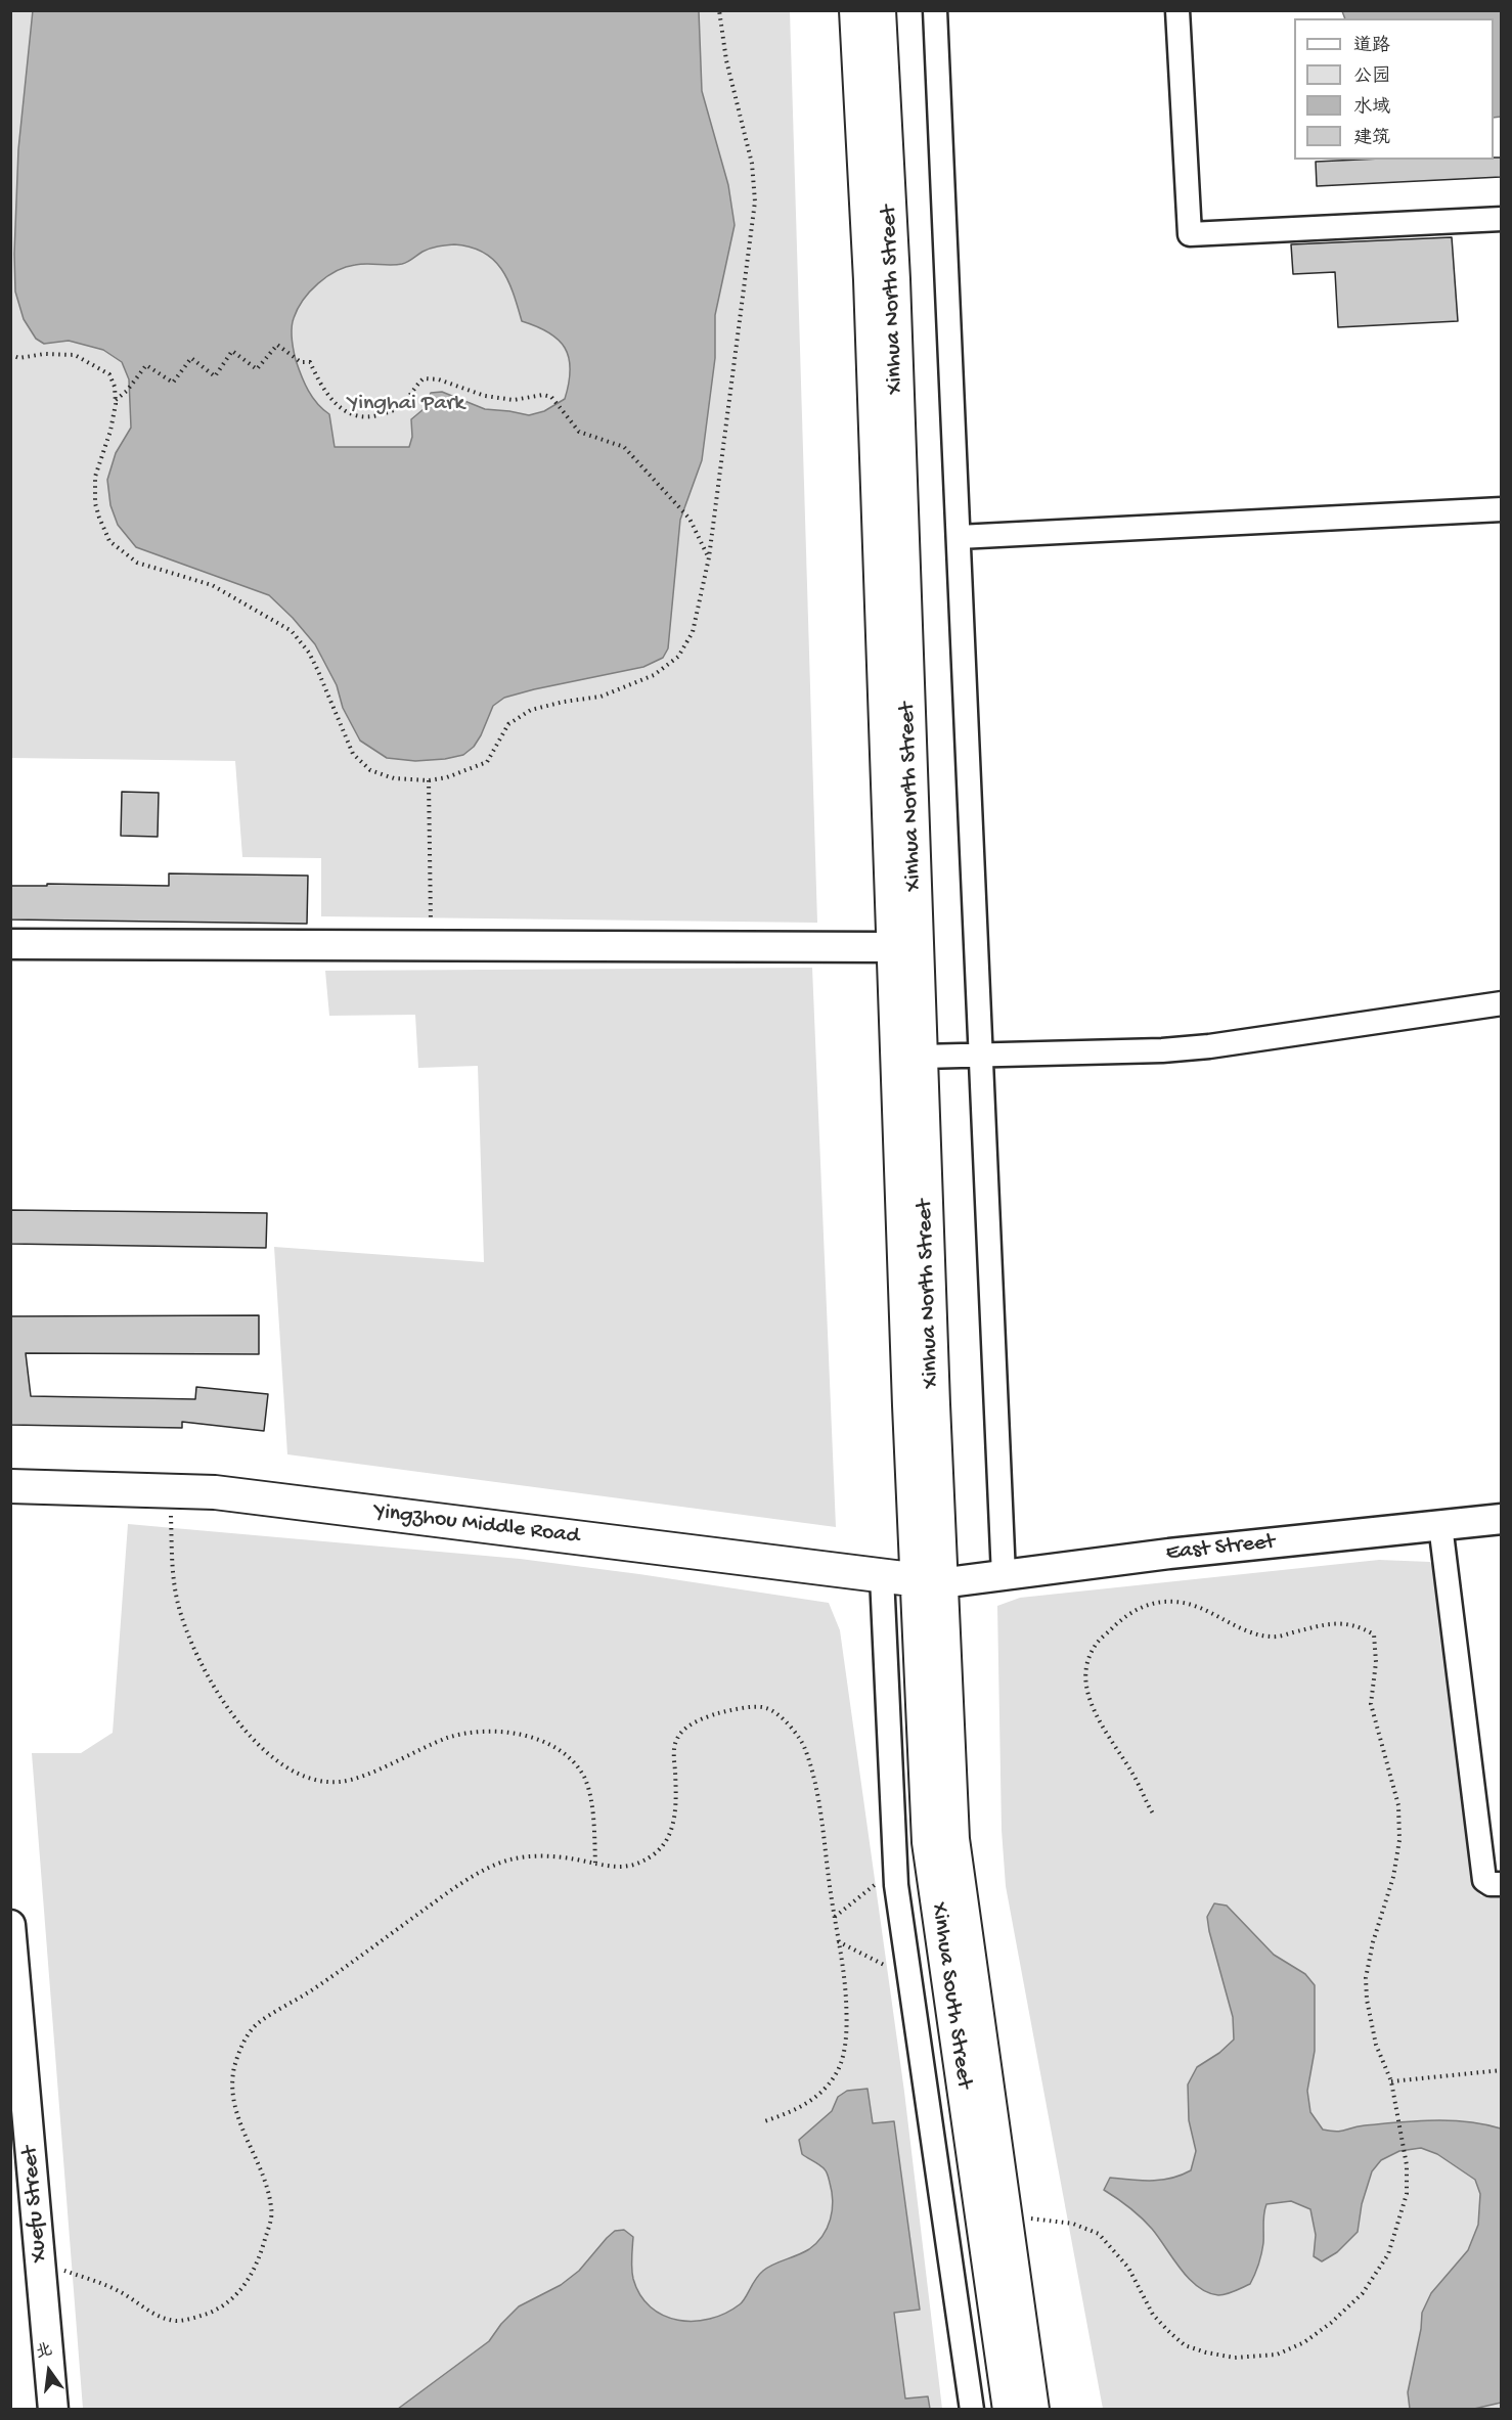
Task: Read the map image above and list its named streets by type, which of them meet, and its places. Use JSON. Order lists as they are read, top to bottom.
{
  "streets": {
    "main road": ["Xinhua North Street", "Yingzhou Middle Road", "Xinhua South Street"],
    "street": ["East Street", "Xuefu Street"]
  },
  "crossings": [
    ["Xinhua North Street", "Yingzhou Middle Road"],
    ["Xinhua North Street", "East Street"],
    ["Xinhua North Street", "Xinhua South Street"],
    ["Yingzhou Middle Road", "East Street"],
    ["Yingzhou Middle Road", "Xinhua South Street"],
    ["East Street", "Xinhua South Street"]
  ],
  "parks": ["Yinghai Park"],
  "legend": [
    "道路",
    "公园",
    "水域",
    "建筑"
  ],
  "north": "top"
}
